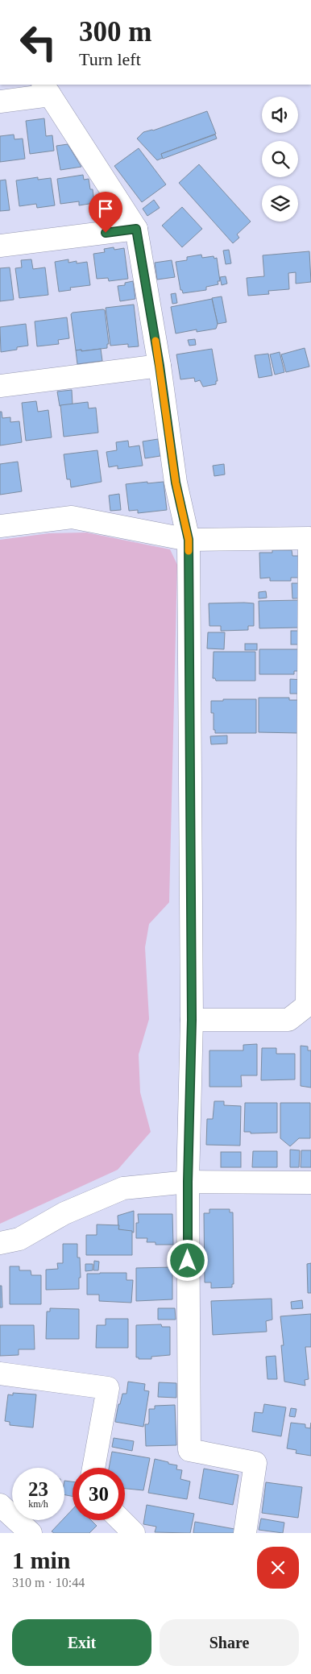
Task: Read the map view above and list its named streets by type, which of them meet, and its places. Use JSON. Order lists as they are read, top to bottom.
{
  "page": {
    "turn": ["300 m", "Turn left"],
    "speed": "23 km/h",
    "limit": "30",
    "heading": ["1 min", "310 m · 10:44"],
    "buttons": ["Exit", "Share"]
  }
}
